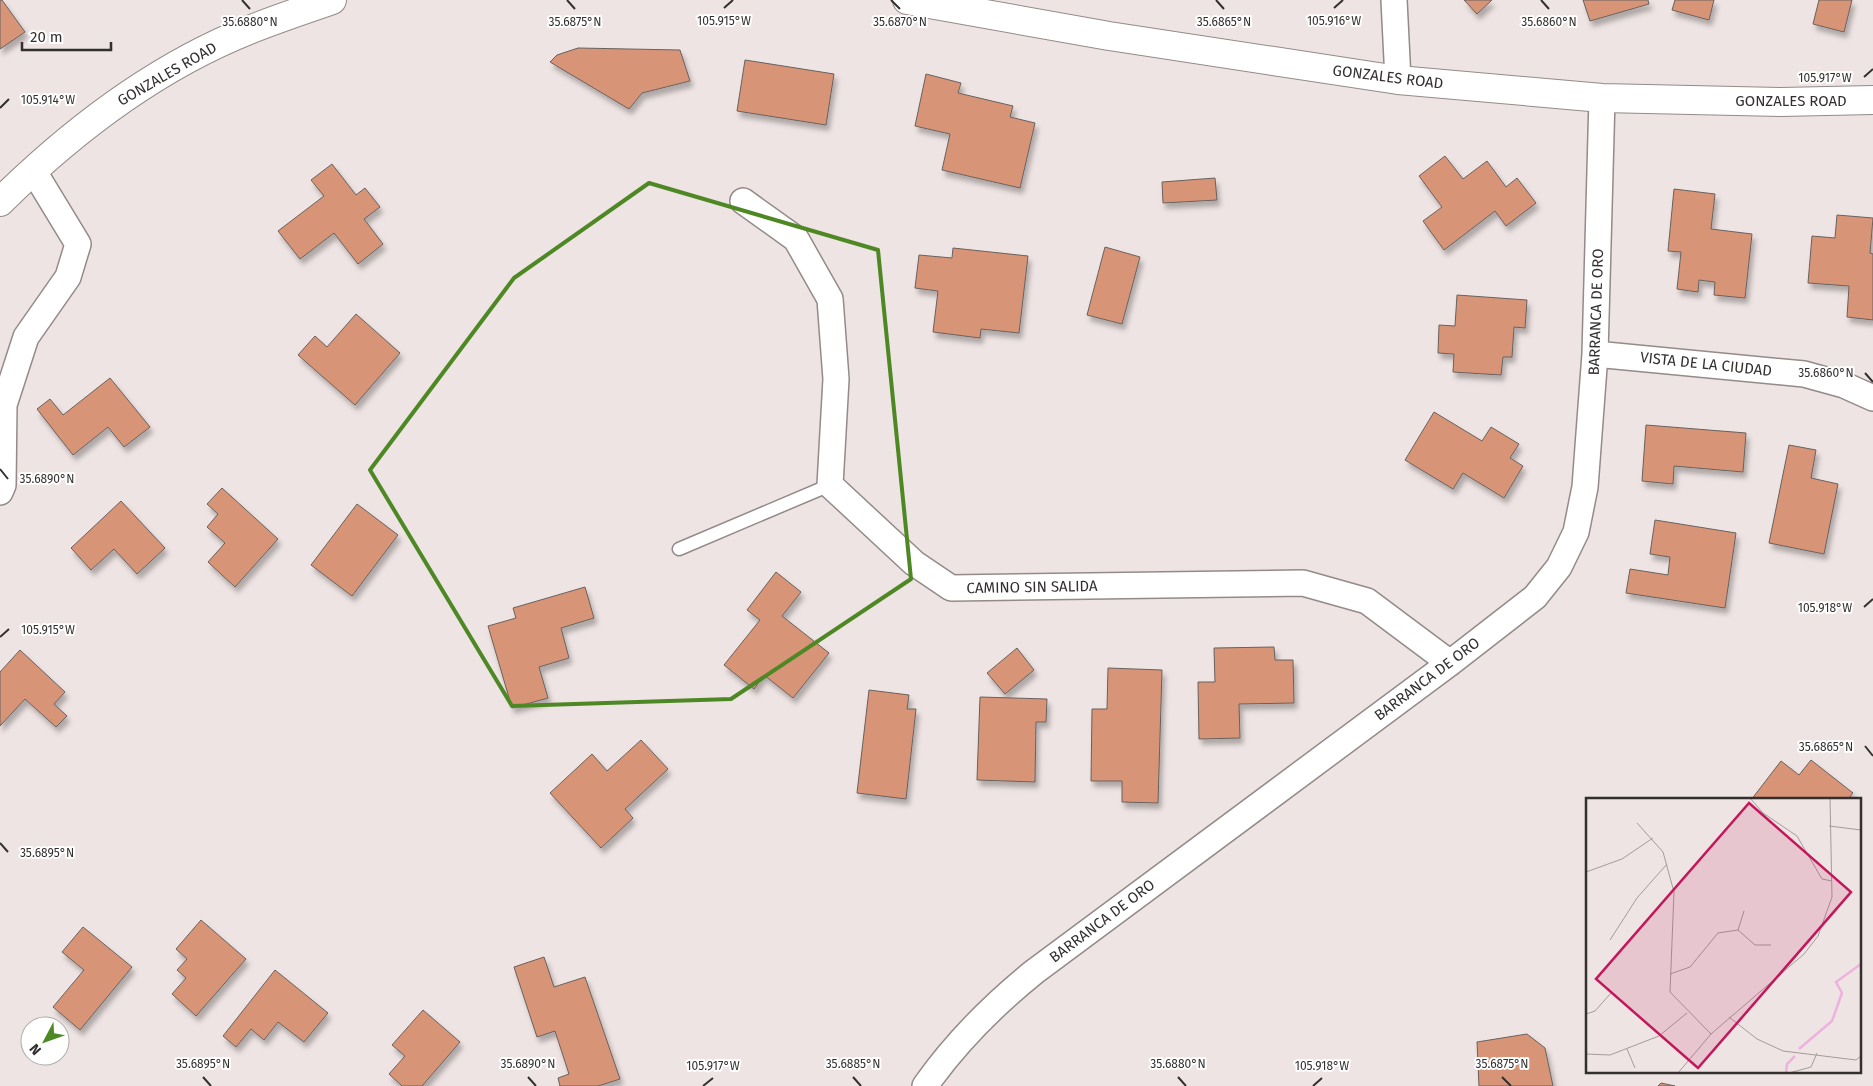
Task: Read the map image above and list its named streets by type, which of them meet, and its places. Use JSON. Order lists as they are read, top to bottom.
{
  "streets": {
    "street": [
      "GONZALES ROAD",
      "BARRANCA DE ORO",
      "VISTA DE LA CIUDAD",
      "CAMINO SIN SALIDA"
    ]
  },
  "crossings": [
    ["GONZALES ROAD", "BARRANCA DE ORO"],
    ["BARRANCA DE ORO", "VISTA DE LA CIUDAD"],
    ["BARRANCA DE ORO", "CAMINO SIN SALIDA"]
  ],
  "scale_bar": "20 m",
  "north": "bottom left",
  "coordinates": [
    "105.915°W",
    "105.916°W",
    "35.6880°N",
    "35.6875°N",
    "35.6870°N",
    "35.6860°N",
    "35.6865°N",
    "105.917°W",
    "105.914°W",
    "35.6890°N",
    "105.918°W",
    "35.6895°N",
    "35.6885°N"
  ]
}
